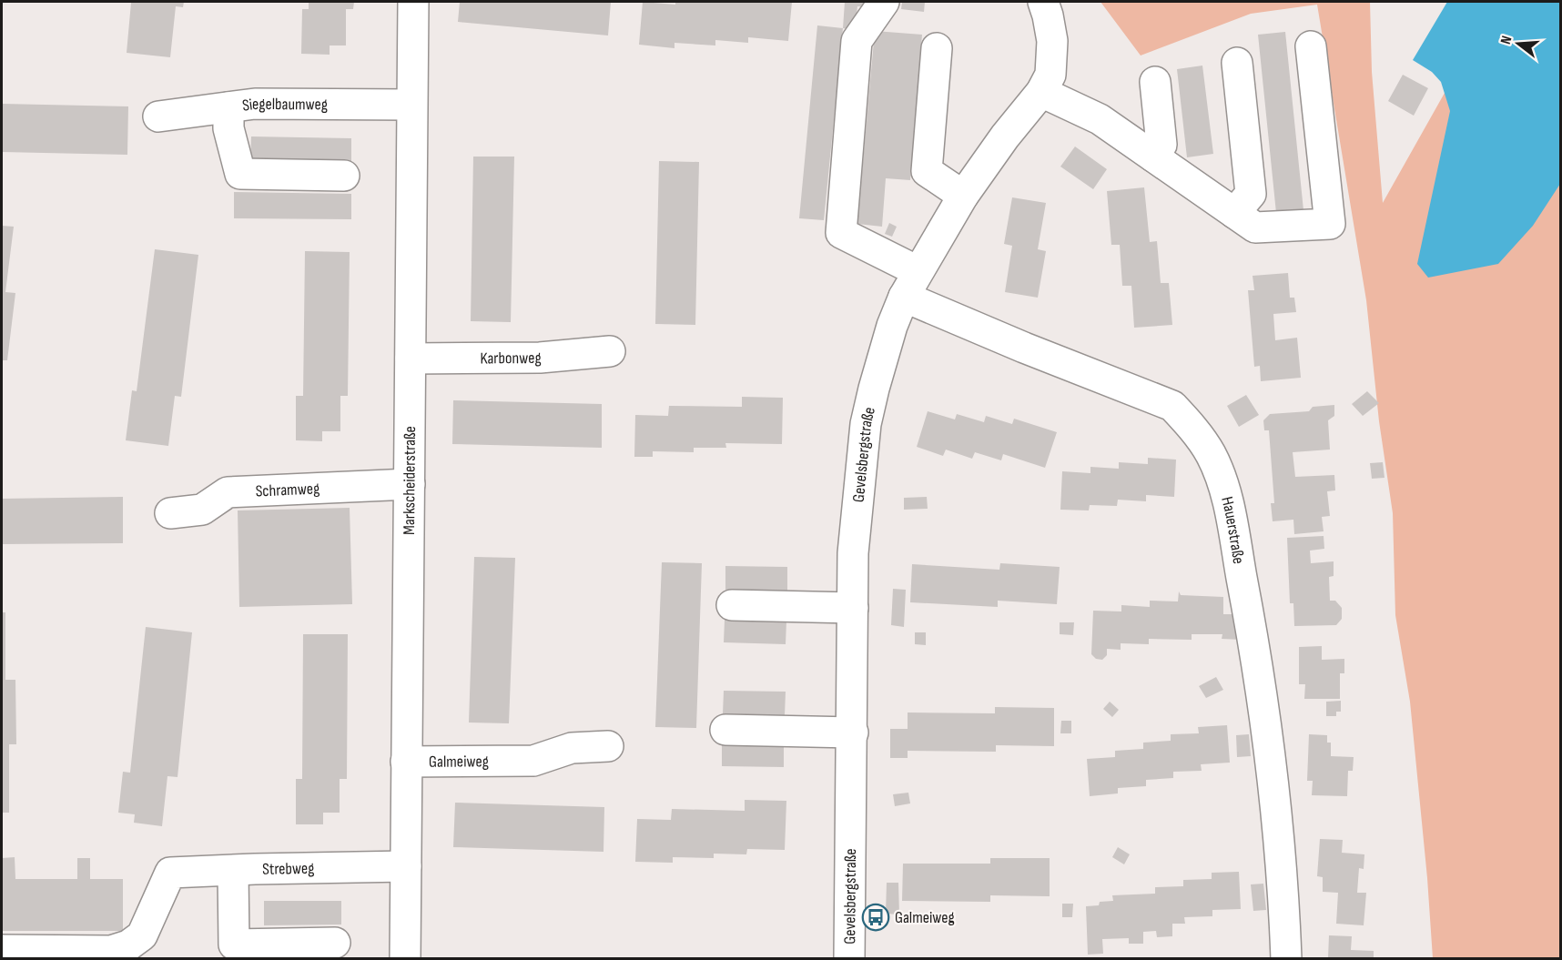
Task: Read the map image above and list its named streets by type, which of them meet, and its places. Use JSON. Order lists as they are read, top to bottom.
{
  "streets": {
    "street": [
      "Siegelbaumweg",
      "Karbonweg",
      "Gevelsbergstraße",
      "Markscheiderstraße",
      "Schramweg",
      "Hauerstraße",
      "Galmeiweg",
      "Strebweg"
    ]
  },
  "crossings": [
    ["Siegelbaumweg", "Markscheiderstraße"],
    ["Karbonweg", "Markscheiderstraße"],
    ["Gevelsbergstraße", "Hauerstraße"],
    ["Markscheiderstraße", "Schramweg"],
    ["Markscheiderstraße", "Galmeiweg"],
    ["Markscheiderstraße", "Strebweg"]
  ],
  "places": {
    "bus stop": ["Galmeiweg"]
  },
  "north": "left"
}
